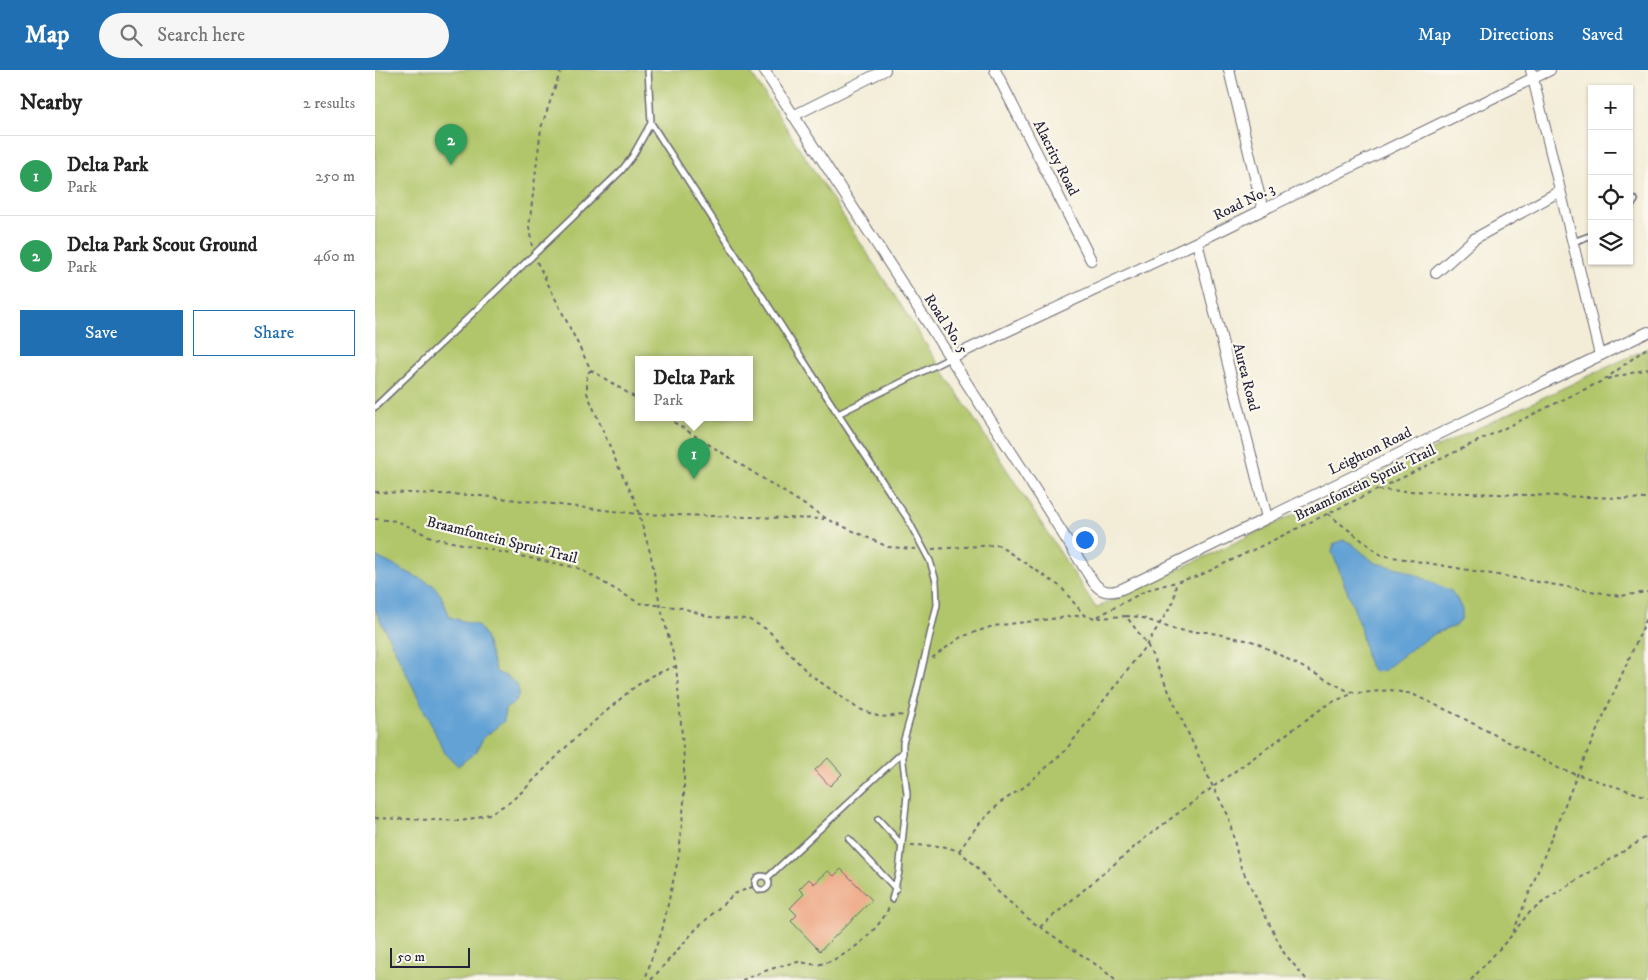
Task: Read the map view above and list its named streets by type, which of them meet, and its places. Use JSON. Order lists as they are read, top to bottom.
{
  "streets": {
    "street": [
      "Alacrity Road",
      "Road No. 3",
      "Road No. 5",
      "Aurea Road",
      "Leighton Road"
    ],
    "path": ["Braamfontein Spruit Trail"]
  },
  "crossings": [
    ["Road No. 3", "Road No. 5"],
    ["Road No. 3", "Aurea Road"],
    ["Road No. 5", "Leighton Road"],
    ["Aurea Road", "Leighton Road"]
  ],
  "scale_bar": "50 m",
  "page": {
    "header": "Map",
    "search": "Search here",
    "nav": ["Map", "Directions", "Saved"],
    "heading": ["Nearby", "2 results"],
    "map_buttons": ["+", "−"],
    "pins": ["2", "1"],
    "list": [
      {
        "mark": "1",
        "name": "Delta Park",
        "note": "Park",
        "value": "250 m"
      },
      {
        "mark": "2",
        "name": "Delta Park Scout Ground",
        "note": "Park",
        "value": "460 m"
      }
    ],
    "buttons": ["Save", "Share"],
    "popup": ["Delta Park", "Park"],
    "scale": "50 m"
  }
}
